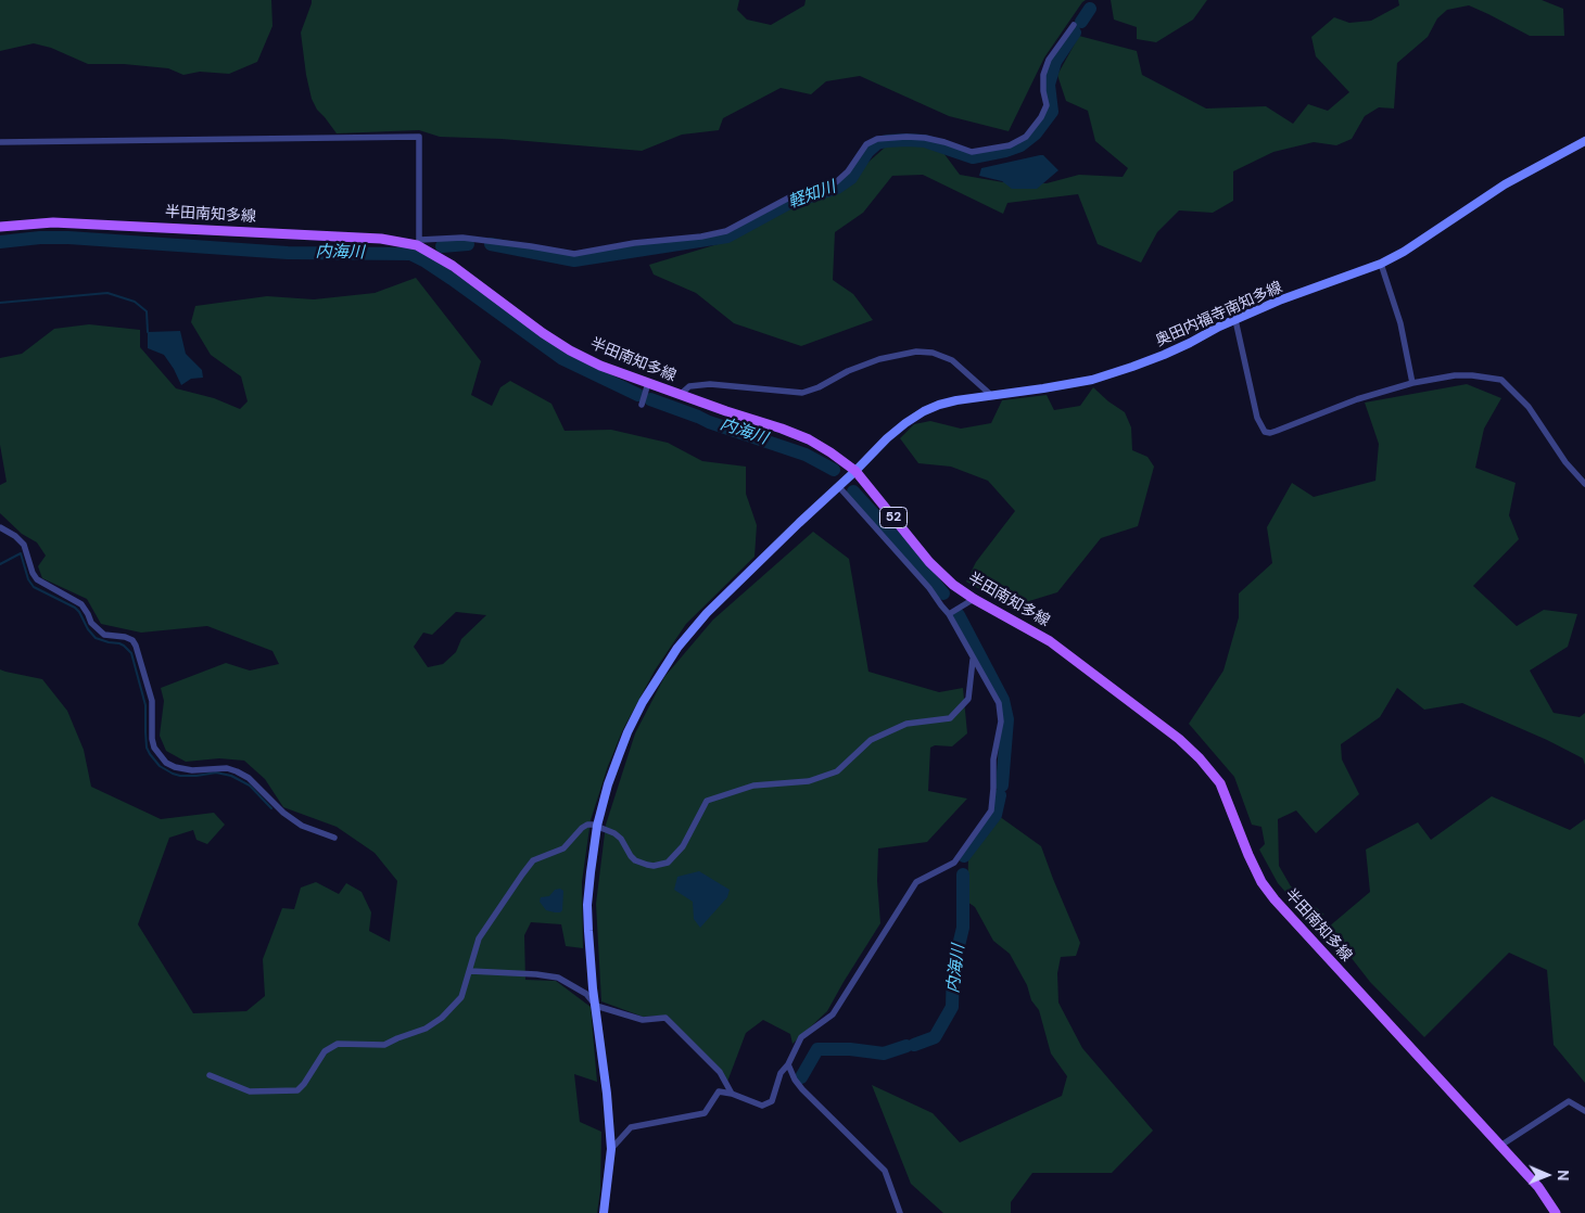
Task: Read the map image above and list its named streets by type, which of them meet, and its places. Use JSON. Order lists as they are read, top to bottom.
{
  "streets": {
    "main road": ["半田南知多線", "52"],
    "street": ["奥田内福寺南知多線"]
  },
  "crossings": [
    ["半田南知多線", "奥田内福寺南知多線"]
  ],
  "water": ["軽知川", "内海川"],
  "north": "right"
}
